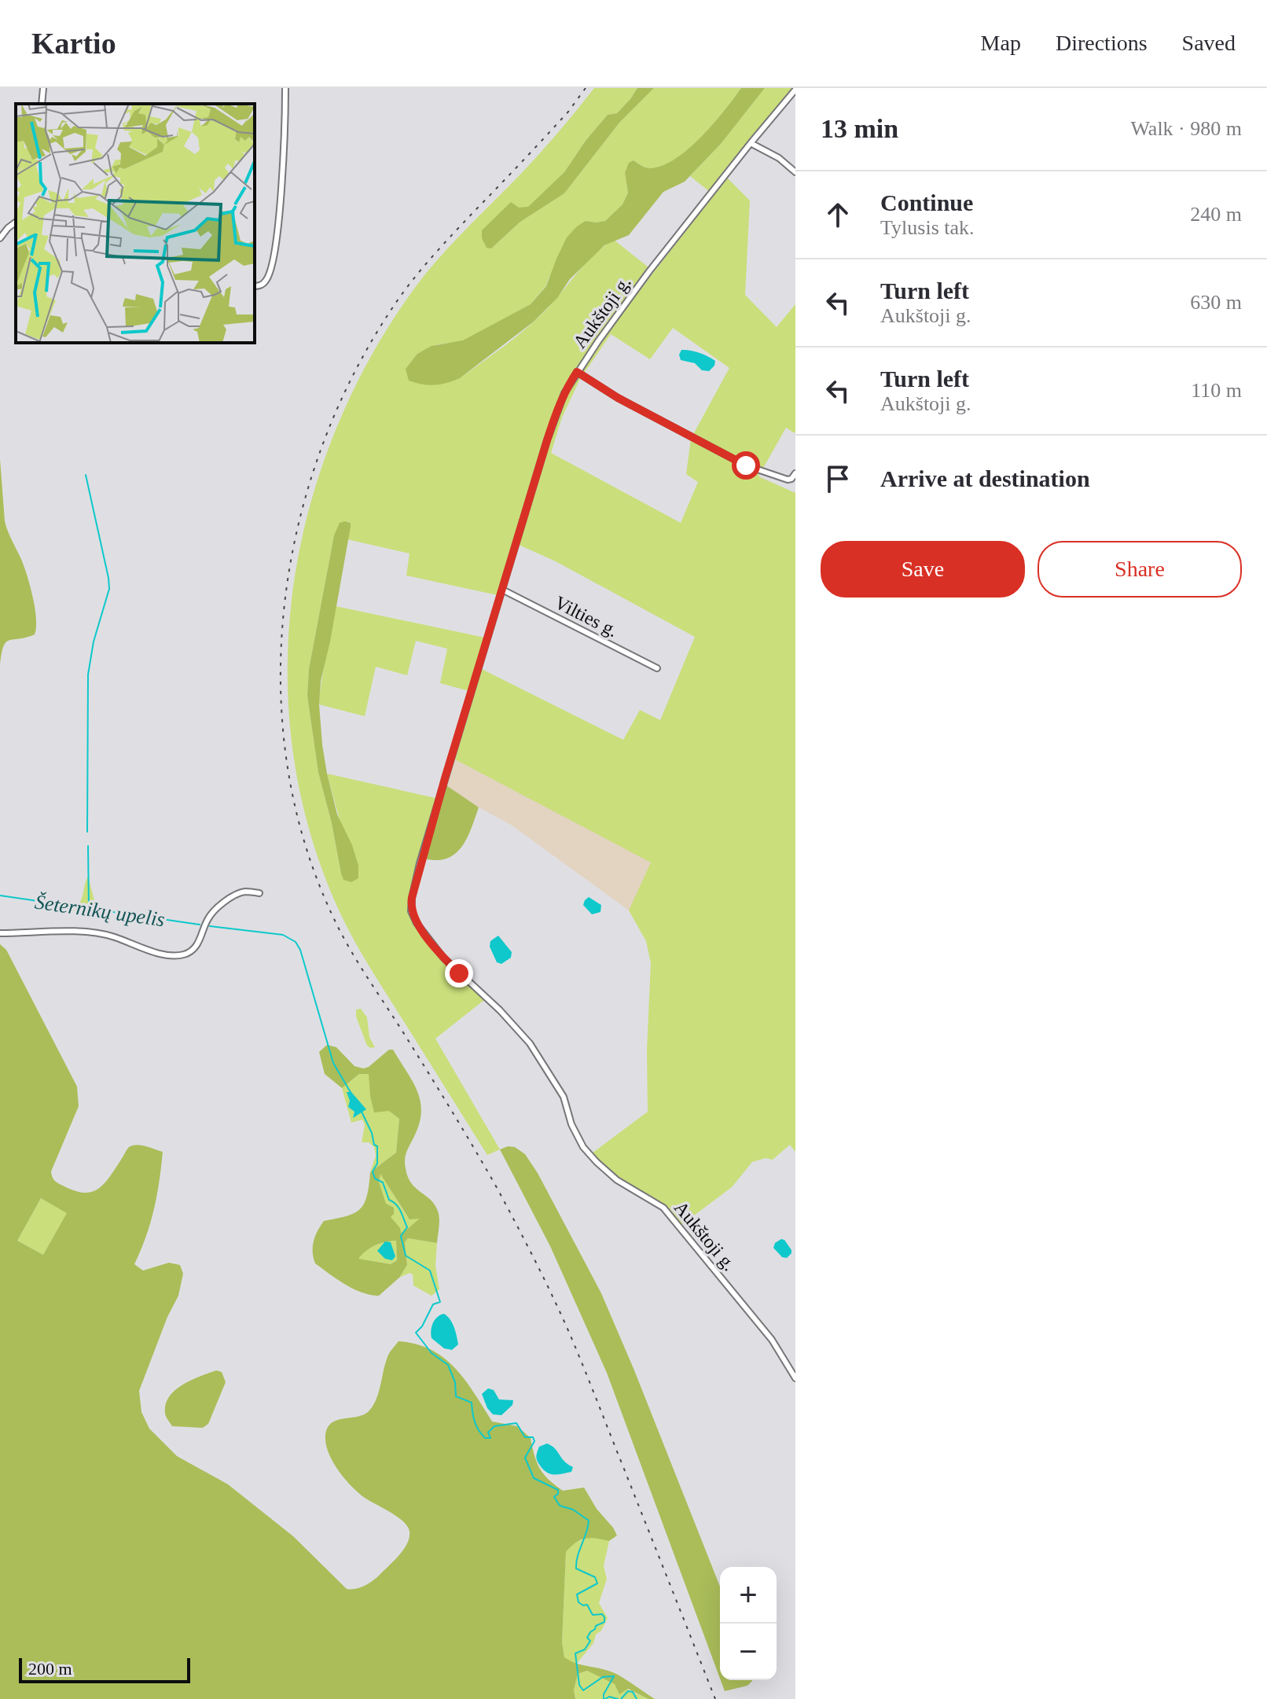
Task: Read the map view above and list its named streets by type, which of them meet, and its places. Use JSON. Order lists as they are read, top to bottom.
{
  "streets": {
    "street": ["Aukštoji g.", "Vilties g."]
  },
  "crossings": [
    ["Aukštoji g.", "Vilties g."]
  ],
  "water": ["Šeternikų upelis"],
  "scale_bar": "200 m",
  "page": {
    "header": "Kartio",
    "nav": ["Map", "Directions", "Saved"],
    "heading": ["13 min", "Walk · 980 m"],
    "list": [
      ["Continue", "Tylusis tak.", "240 m"],
      ["Turn left", "Aukštoji g.", "630 m"],
      ["Turn left", "Aukštoji g.", "110 m"],
      "Arrive at destination"
    ],
    "buttons": ["Save", "Share"],
    "map_buttons": ["+", "−"],
    "scale": "200 m"
  }
}
